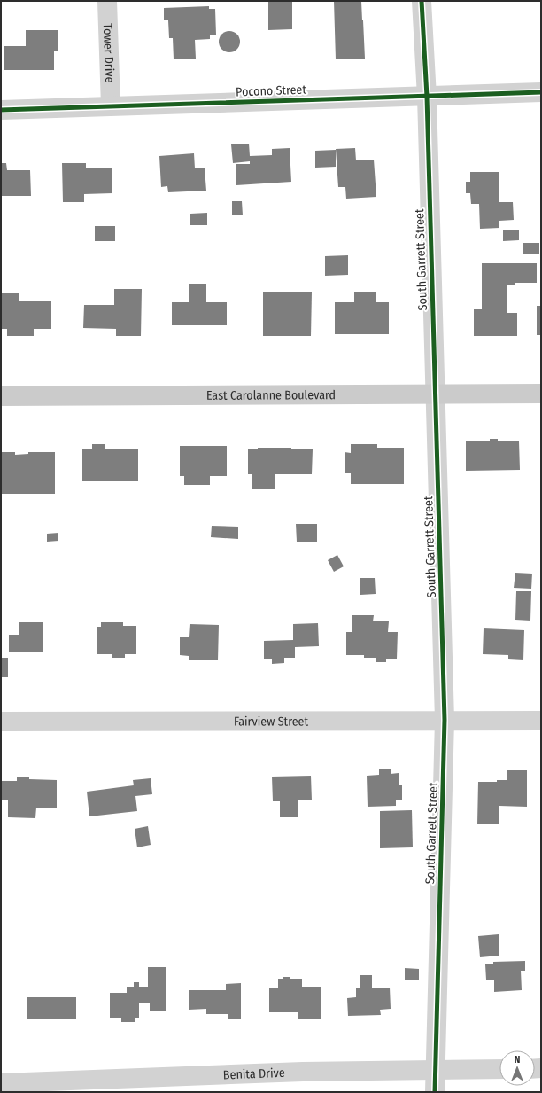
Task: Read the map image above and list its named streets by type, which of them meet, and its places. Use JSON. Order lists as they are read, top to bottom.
{
  "streets": {
    "street": [
      "Tower Drive",
      "Pocono Street",
      "South Garrett Street",
      "East Carolanne Boulevard",
      "Fairview Street",
      "Benita Drive"
    ]
  },
  "crossings": [
    ["Tower Drive", "Pocono Street"],
    ["Pocono Street", "South Garrett Street"],
    ["South Garrett Street", "East Carolanne Boulevard"],
    ["South Garrett Street", "Fairview Street"],
    ["South Garrett Street", "Benita Drive"]
  ],
  "north": "top"
}
